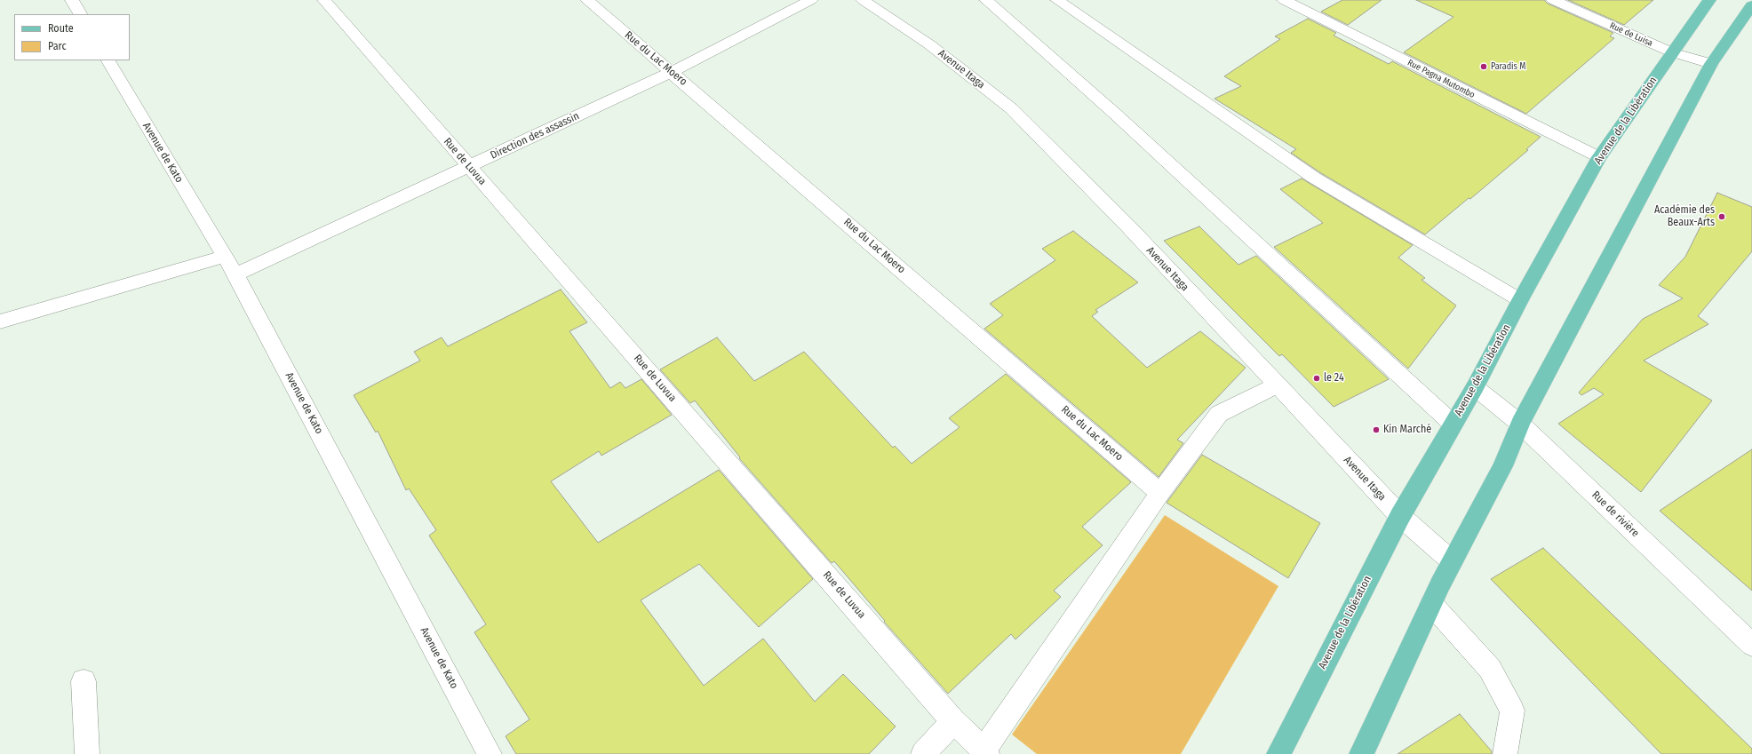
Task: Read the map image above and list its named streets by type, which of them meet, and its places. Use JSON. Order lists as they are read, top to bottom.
{
  "streets": {
    "main road": ["Avenue de la Libération"],
    "street": [
      "Rue de Luisa",
      "Rue du Lac Moero",
      "Avenue Itaga",
      "Rue Pagna Mutombo",
      "Direction des assassin",
      "Avenue de Kato",
      "Rue de Luvua",
      "Rue de rivière"
    ]
  },
  "crossings": [
    ["Rue de Luisa", "Avenue de la Libération"],
    ["Rue du Lac Moero", "Direction des assassin"],
    ["Avenue Itaga", "Avenue de la Libération"],
    ["Rue Pagna Mutombo", "Avenue de la Libération"],
    ["Avenue de la Libération", "Rue de rivière"],
    ["Direction des assassin", "Avenue de Kato"],
    ["Direction des assassin", "Rue de Luvua"]
  ],
  "places": [
    "Paradis M",
    "Académie des Beaux-Arts",
    "le 24",
    "Kin Marché"
  ],
  "legend": ["Route", "Parc"]
}
